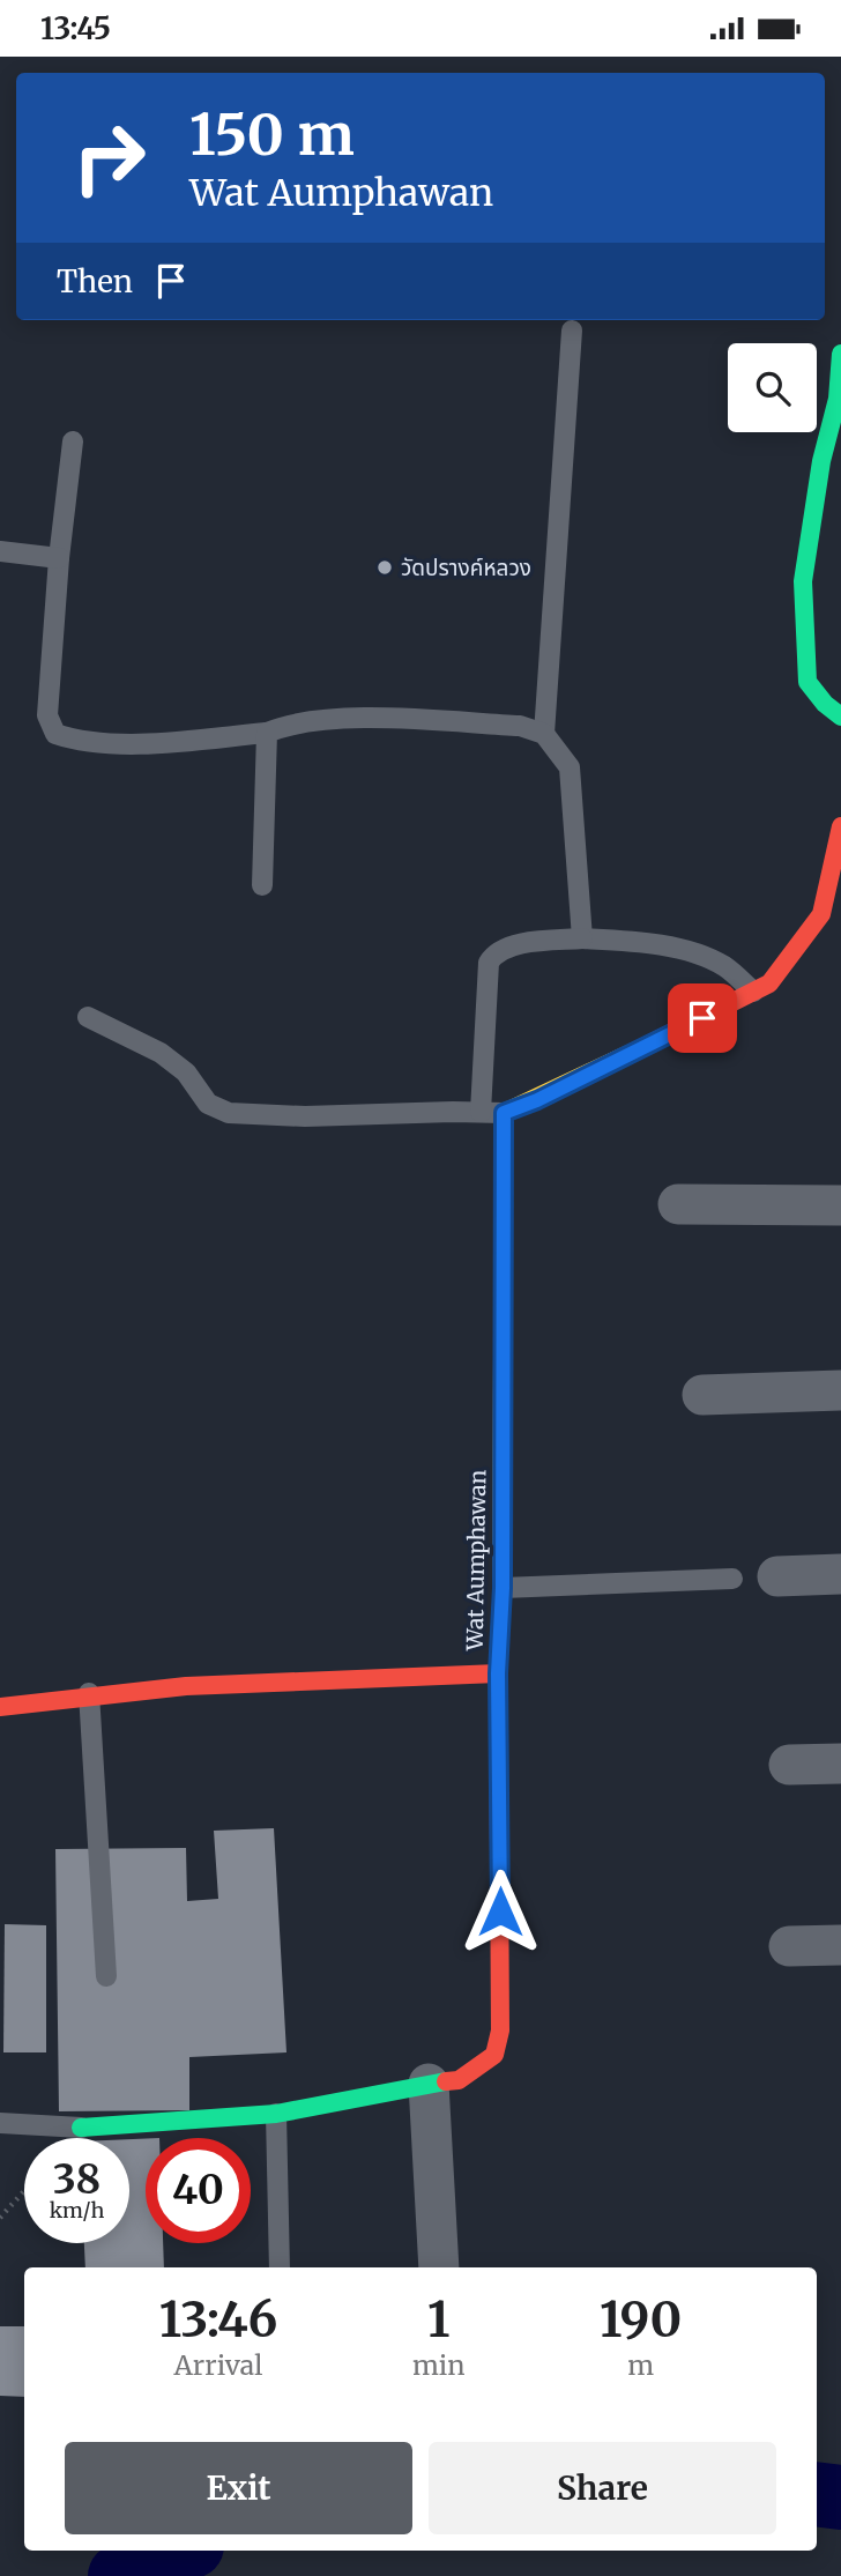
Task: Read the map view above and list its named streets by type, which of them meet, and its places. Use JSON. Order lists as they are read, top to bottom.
{
  "streets": {
    "street": ["Wat Aumphawan"]
  },
  "places": ["วัดปรางค์หลวง"],
  "page": {
    "status": "13:45",
    "turn": ["150 m", "Wat Aumphawan"],
    "then": "Then",
    "speed": "38 km/h",
    "limit": "40",
    "eta": [
      "13:46",
      "Arrival",
      "1",
      "min",
      "190",
      "m"
    ],
    "buttons": ["Exit", "Share"]
  }
}
